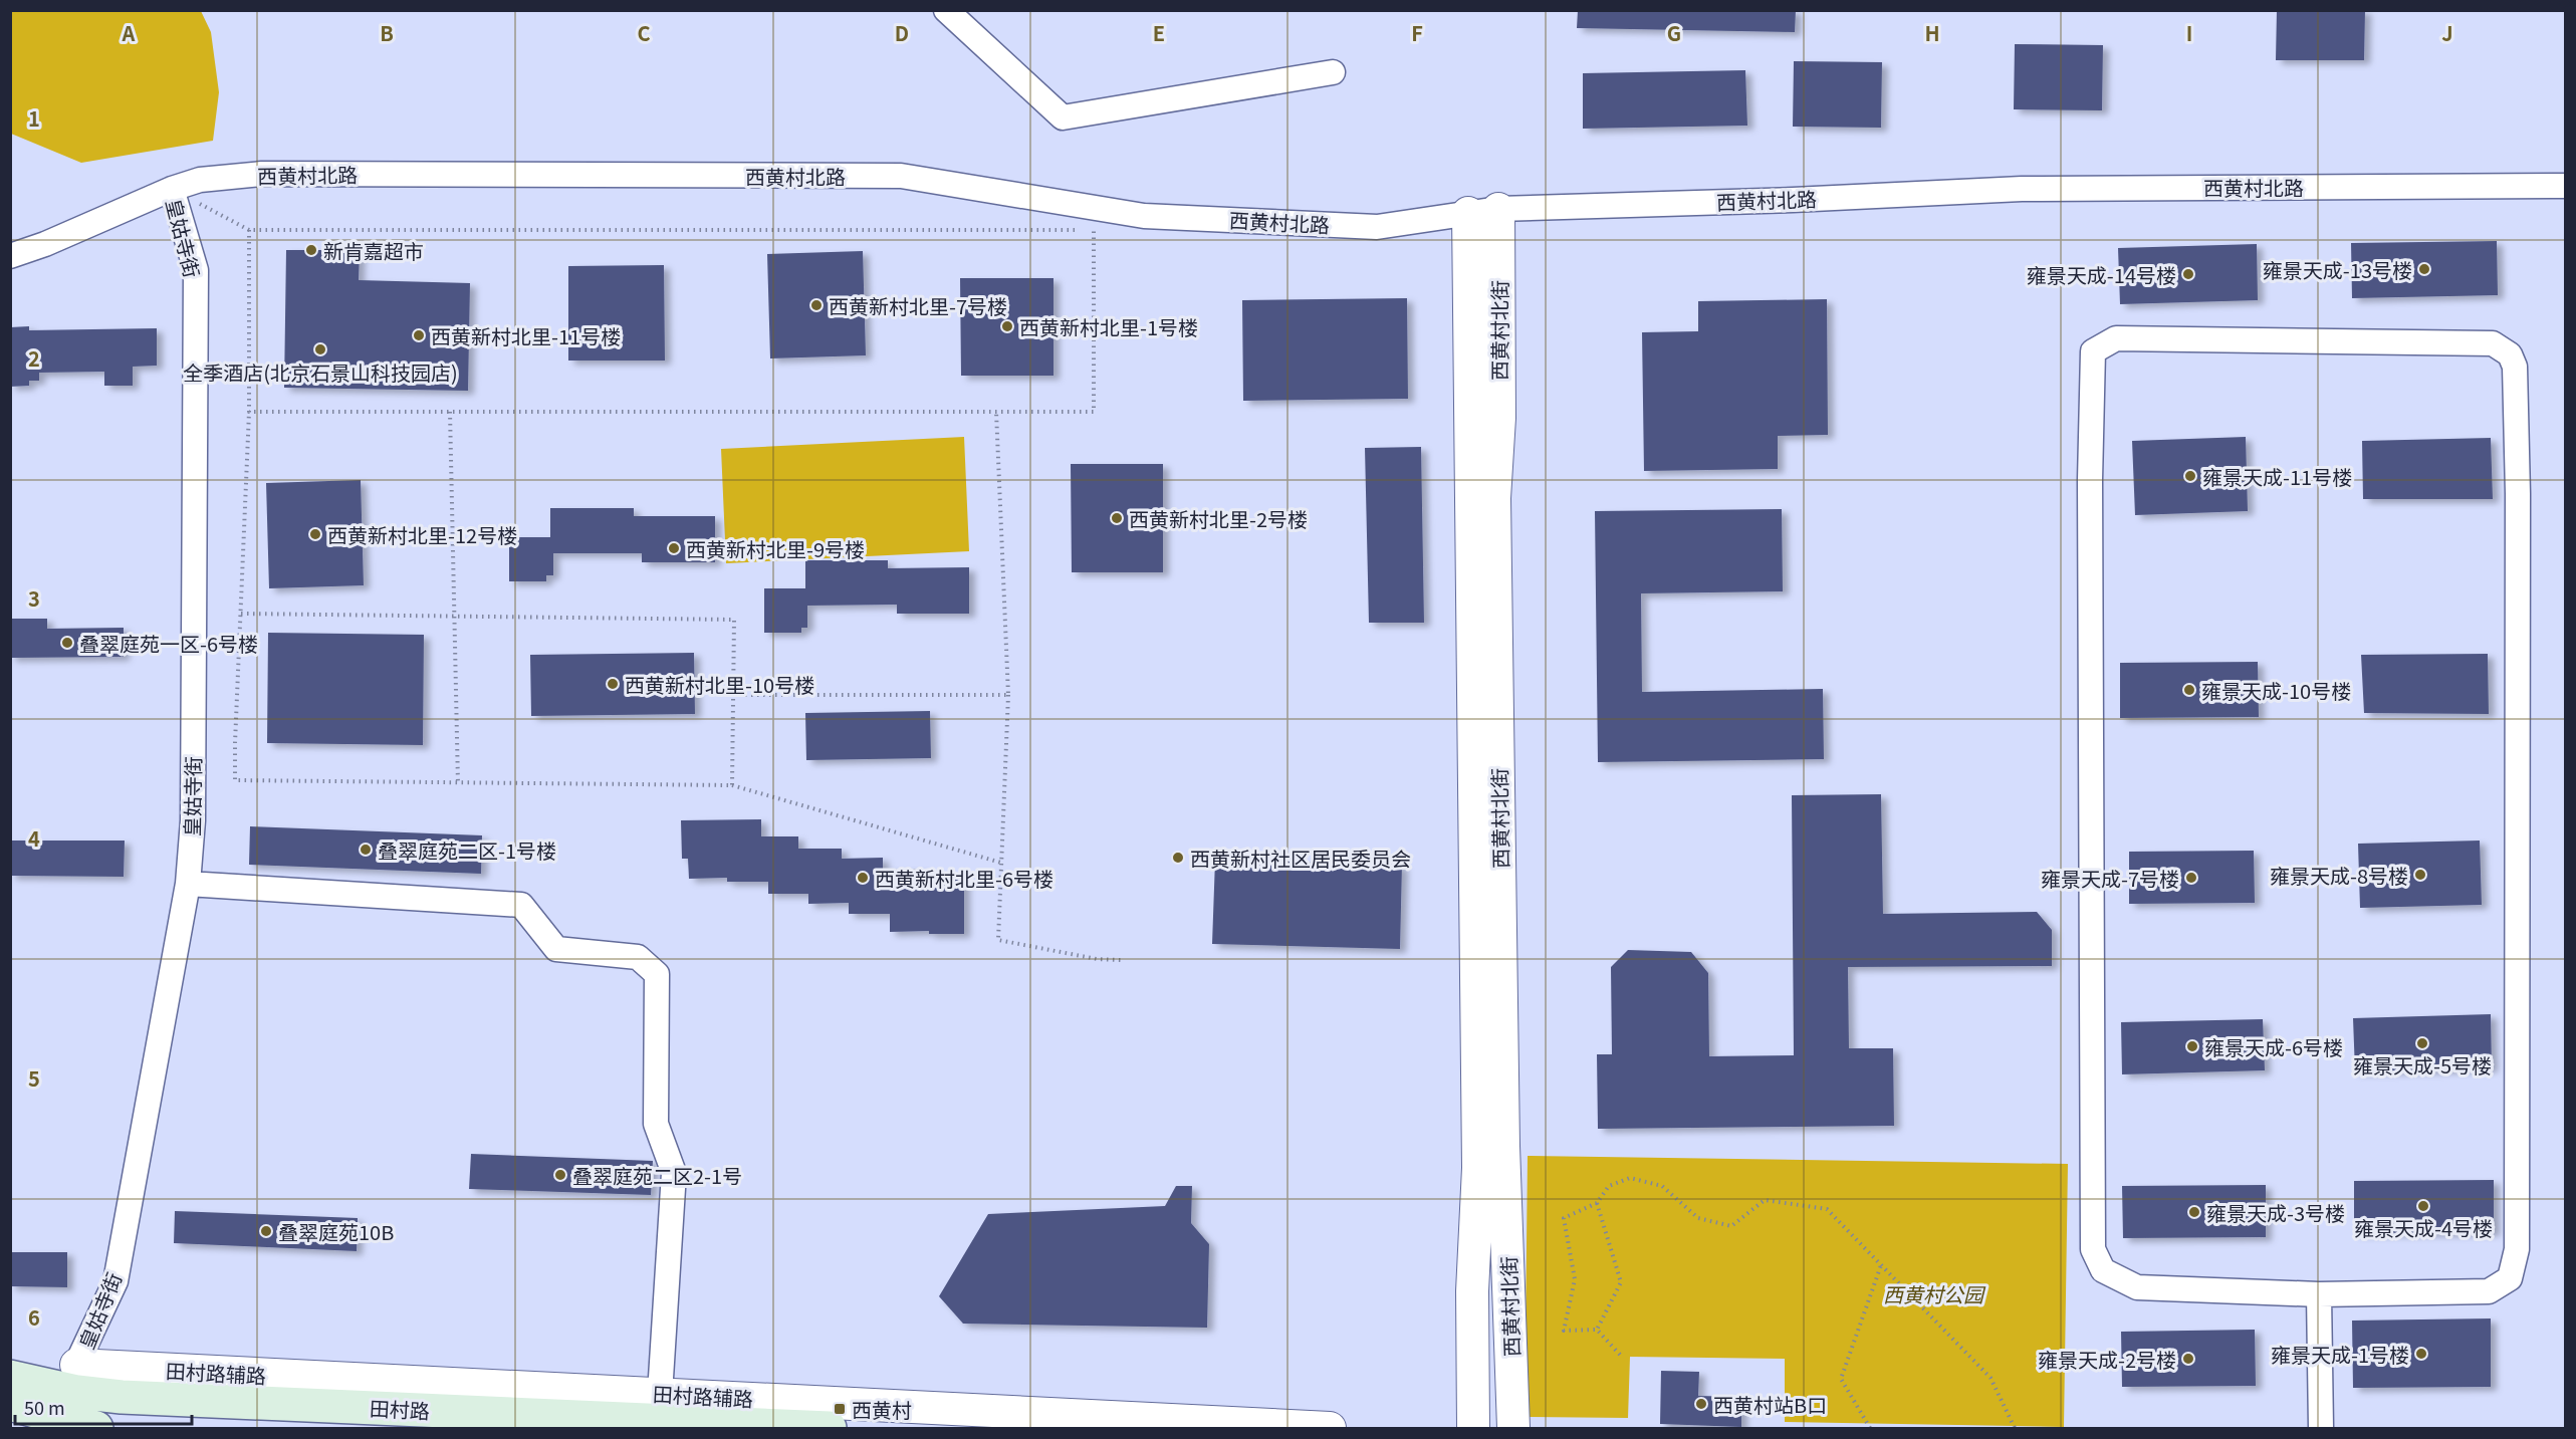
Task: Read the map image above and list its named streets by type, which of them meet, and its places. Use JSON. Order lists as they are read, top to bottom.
{
  "streets": {
    "main road": ["田村路"],
    "street": [
      "西黄村北路",
      "皇姑寺街",
      "西黄村北街",
      "田村路辅路"
    ]
  },
  "crossings": [
    ["西黄村北路", "皇姑寺街"],
    ["西黄村北路", "西黄村北街"],
    ["皇姑寺街", "田村路"],
    ["田村路辅路", "田村路"]
  ],
  "parks": ["西黄村公园"],
  "places": {
    "other": [
      "新肯嘉超市",
      "雍景天成-13号楼",
      "雍景天成-14号楼",
      "西黄新村北里-7号楼",
      "西黄新村北里-1号楼",
      "西黄新村北里-11号楼",
      "全季酒店(北京石景山科技园店)",
      "雍景天成-11号楼",
      "西黄新村北里-2号楼",
      "西黄新村北里-12号楼",
      "西黄新村北里-9号楼",
      "叠翠庭苑一区-6号楼",
      "西黄新村北里-10号楼",
      "雍景天成-10号楼",
      "叠翠庭苑二区-1号楼",
      "西黄新村社区居民委员会",
      "雍景天成-8号楼",
      "西黄新村北里-6号楼",
      "雍景天成-7号楼",
      "雍景天成-5号楼",
      "雍景天成-6号楼",
      "叠翠庭苑二区2-1号",
      "雍景天成-4号楼",
      "雍景天成-3号楼",
      "叠翠庭苑10B",
      "雍景天成-1号楼",
      "雍景天成-2号楼",
      "西黄村站B口"
    ],
    "transit": ["西黄村"]
  },
  "scale_bar": "50 m",
  "grid": {
    "columns": [
      "A",
      "B",
      "C",
      "D",
      "E",
      "F",
      "G",
      "H",
      "I",
      "J"
    ],
    "rows": [
      "1",
      "2",
      "3",
      "4",
      "5",
      "6"
    ]
  }
}
